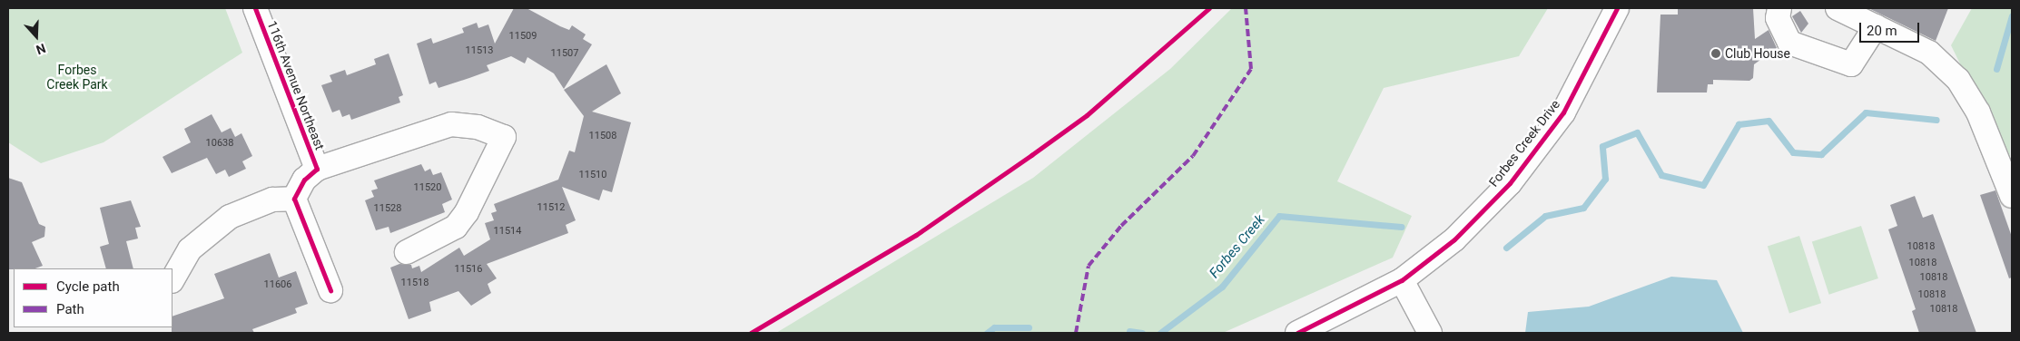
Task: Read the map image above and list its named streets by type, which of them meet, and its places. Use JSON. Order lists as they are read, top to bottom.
{
  "streets": {
    "street": ["116th Avenue Northeast", "Forbes Creek Drive"]
  },
  "water": ["Forbes Creek"],
  "parks": ["Forbes Creek Park"],
  "places": ["Club House"],
  "house_numbers": [
    "11509",
    "11513",
    "11507",
    "11508",
    "10638",
    "11510",
    "11520",
    "11512",
    "11528",
    "11514",
    "10818",
    "10818",
    "11516",
    "10818",
    "11518",
    "11606",
    "10818",
    "10818"
  ],
  "legend": ["Cycle path", "Path"],
  "scale_bar": "20 m",
  "north": "bottom"
}
